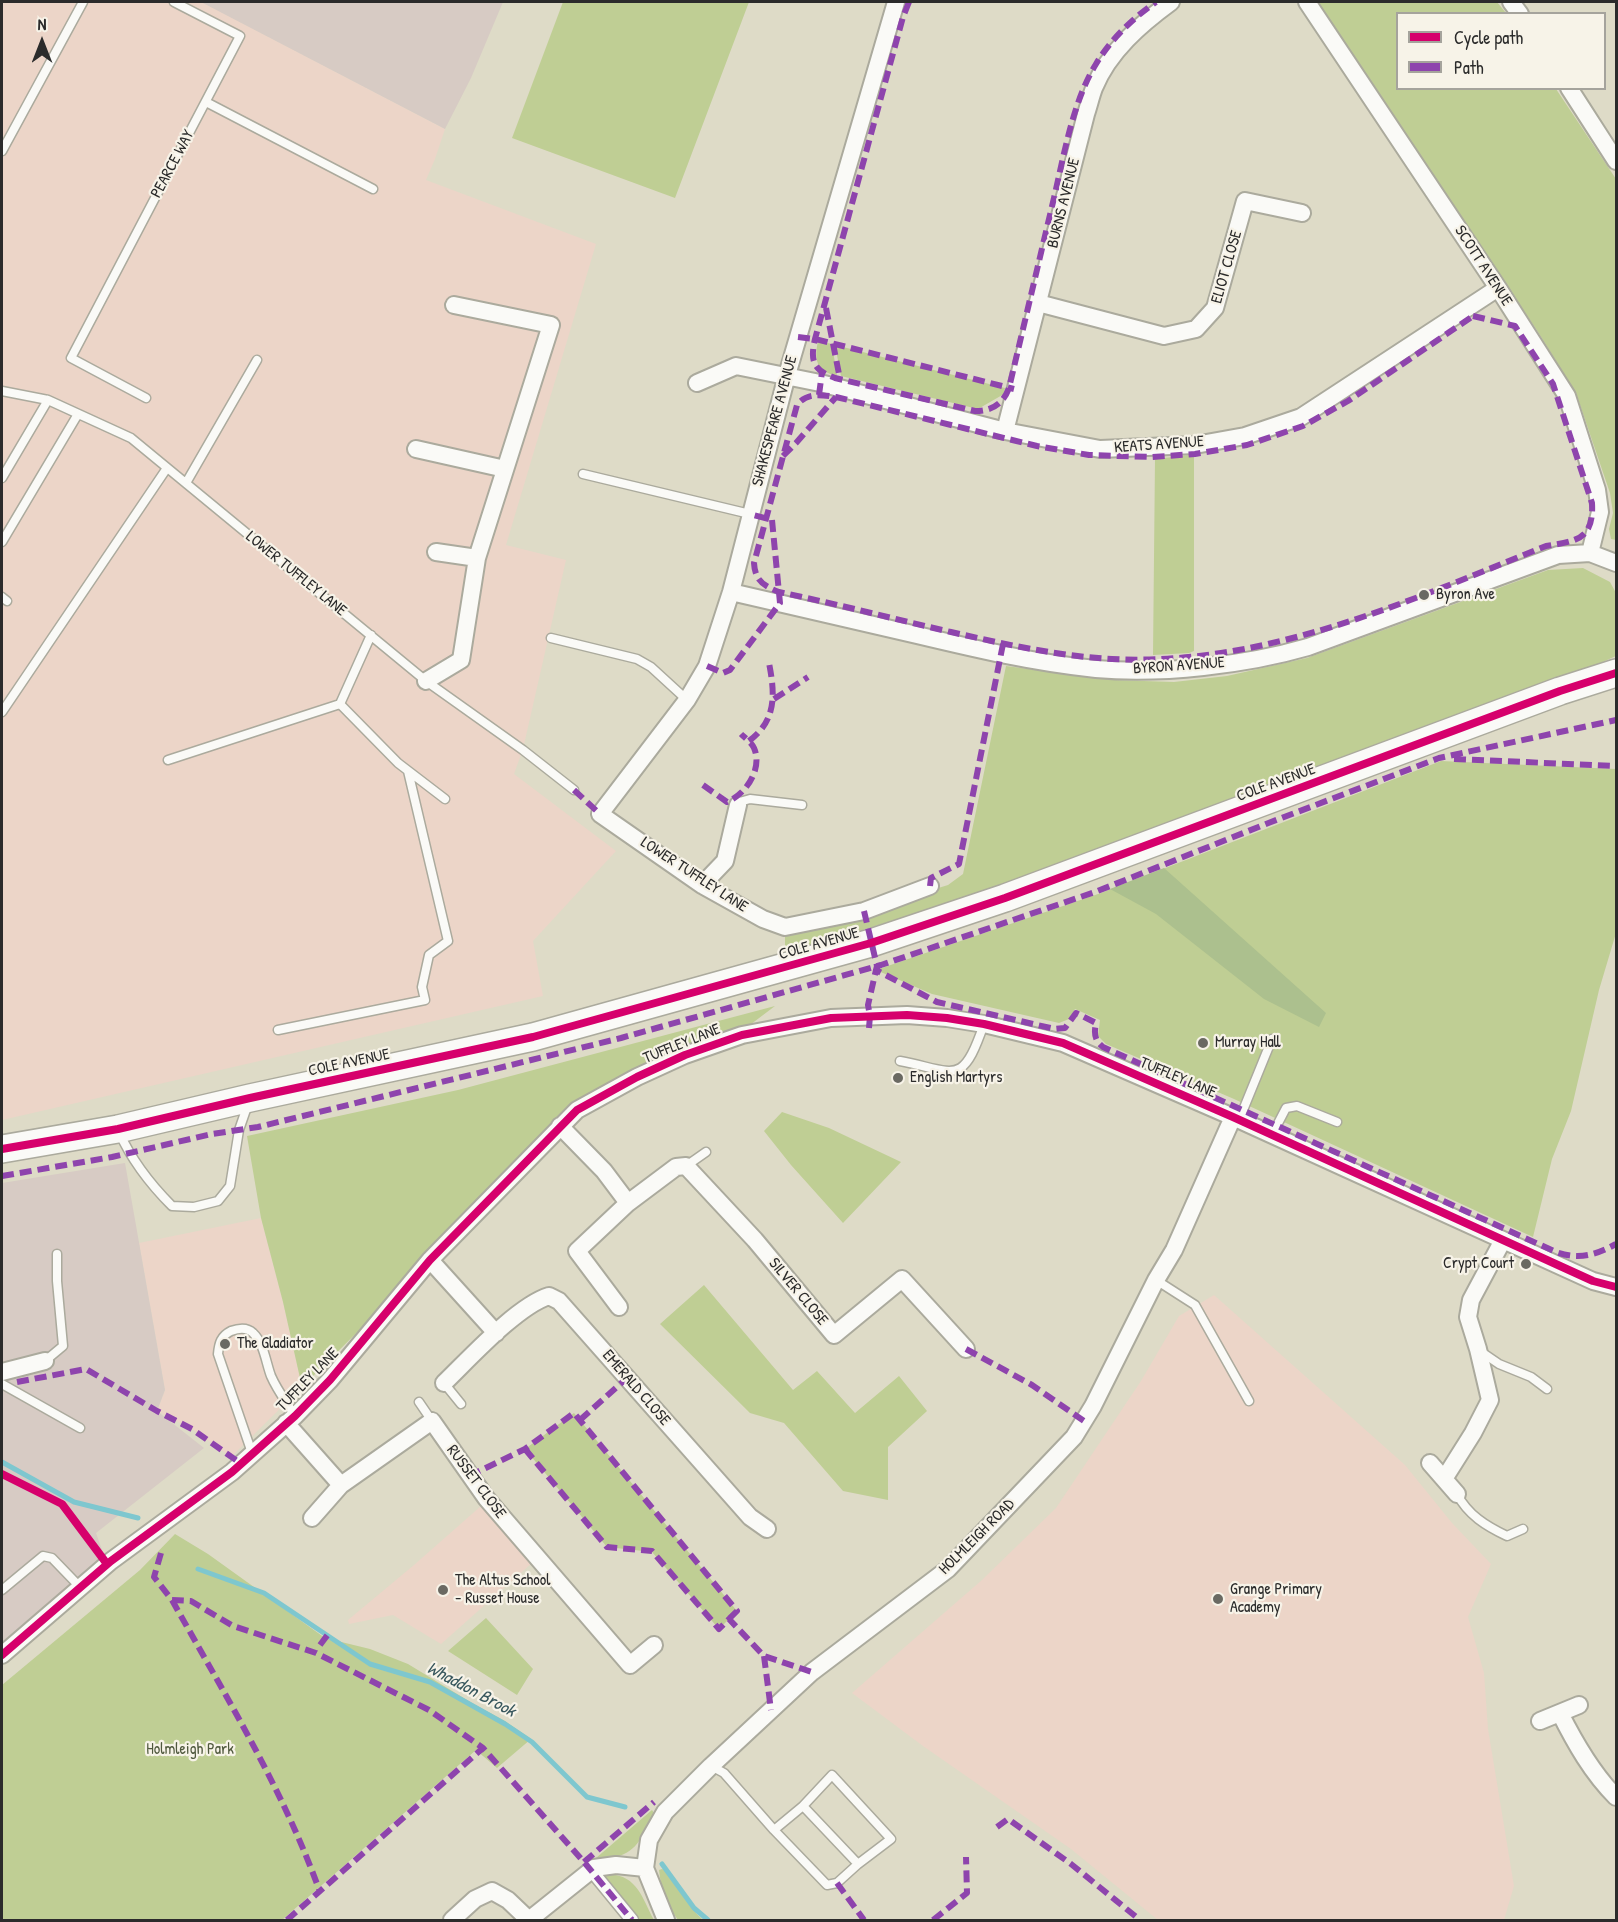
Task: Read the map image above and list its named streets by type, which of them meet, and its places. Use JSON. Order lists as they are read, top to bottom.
{
  "streets": {
    "highway": ["COLE AVENUE"],
    "street": [
      "BURNS AVENUE",
      "SCOTT AVENUE",
      "ELIOT CLOSE",
      "SHAKESPEARE AVENUE",
      "KEATS AVENUE",
      "LOWER TUFFLEY LANE",
      "BYRON AVENUE",
      "TUFFLEY LANE",
      "SILVER CLOSE",
      "EMERALD CLOSE",
      "RUSSET CLOSE",
      "HOLMLEIGH ROAD"
    ],
    "lane": ["PEARCE WAY"]
  },
  "crossings": [
    ["BURNS AVENUE", "ELIOT CLOSE"],
    ["BURNS AVENUE", "KEATS AVENUE"],
    ["SCOTT AVENUE", "KEATS AVENUE"],
    ["SCOTT AVENUE", "BYRON AVENUE"],
    ["SHAKESPEARE AVENUE", "KEATS AVENUE"],
    ["SHAKESPEARE AVENUE", "LOWER TUFFLEY LANE"],
    ["SHAKESPEARE AVENUE", "BYRON AVENUE"],
    ["TUFFLEY LANE", "HOLMLEIGH ROAD"]
  ],
  "water": ["Whaddon Brook"],
  "parks": ["Holmleigh Park"],
  "places": [
    "Byron Ave",
    "Murray Hall",
    "English Martyrs",
    "Crypt Court",
    "The Gladiator",
    "The Altus School - Russet House",
    "Grange Primary Academy"
  ],
  "legend": ["Cycle path", "Path"],
  "north": "top"
}
